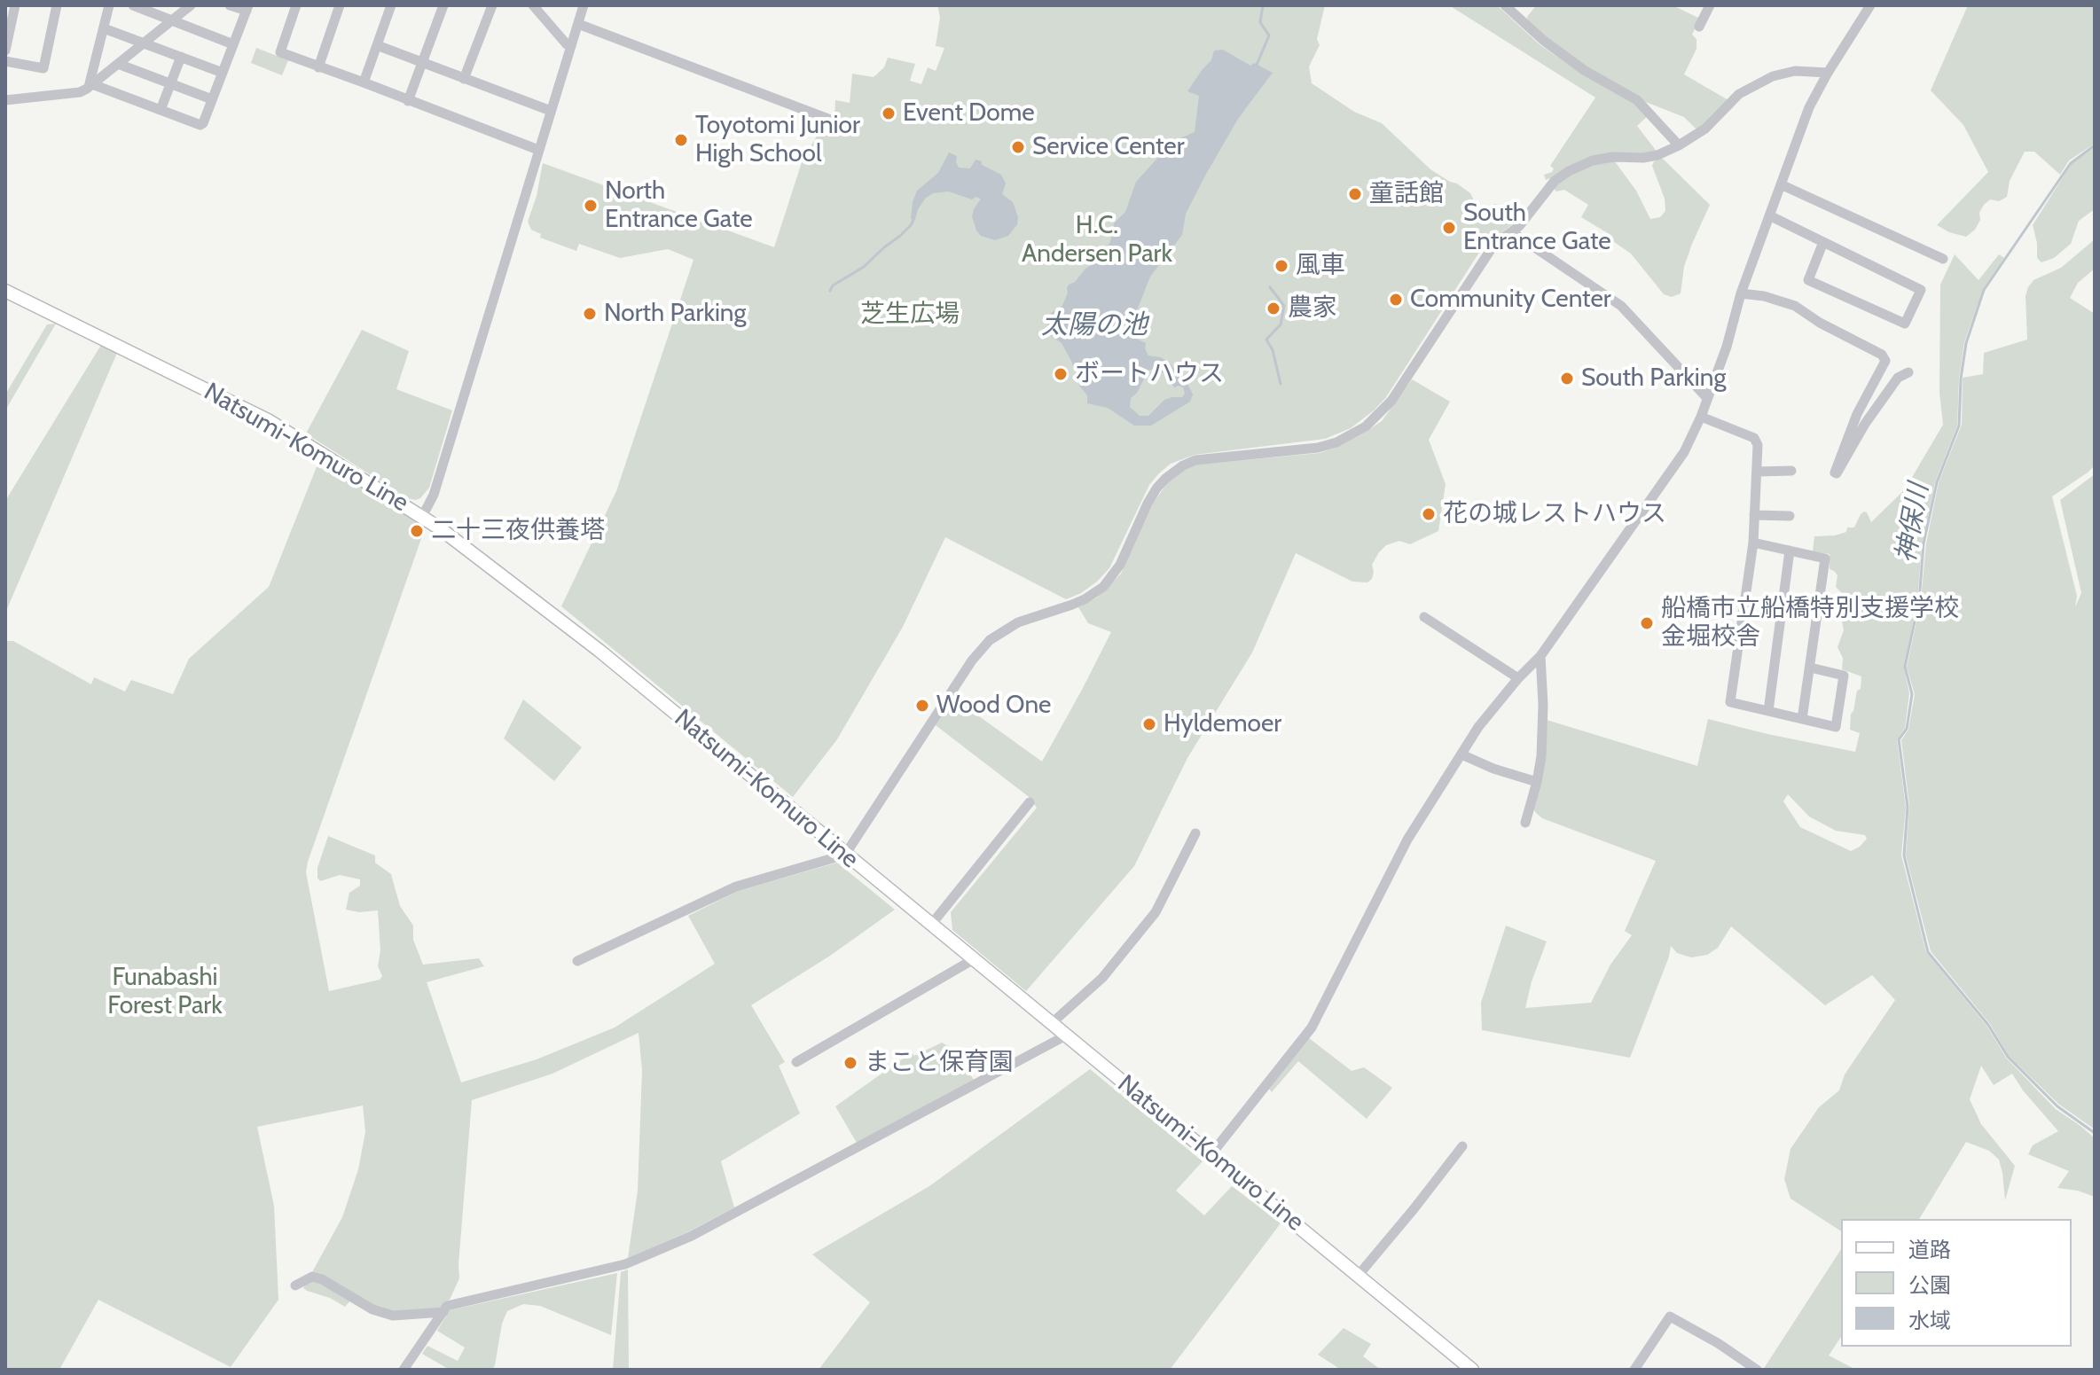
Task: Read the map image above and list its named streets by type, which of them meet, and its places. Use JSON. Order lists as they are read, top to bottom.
{
  "streets": {
    "main road": ["Natsumi-Komuro Line"]
  },
  "water": ["太陽の池", "神保川"],
  "parks": ["H.C. Andersen Park", "芝生広場", "Funabashi Forest Park"],
  "places": [
    "Event Dome",
    "Toyotomi Junior High School",
    "Service Center",
    "童話館",
    "North Entrance Gate",
    "South Entrance Gate",
    "風車",
    "Community Center",
    "農家",
    "North Parking",
    "ボートハウス",
    "South Parking",
    "花の城レストハウス",
    "二十三夜供養塔",
    "船橋市立船橋特別支援学校 金堀校舎",
    "Wood One",
    "Hyldemoer",
    "まこと保育園"
  ],
  "legend": ["道路", "公園", "水域"]
}
